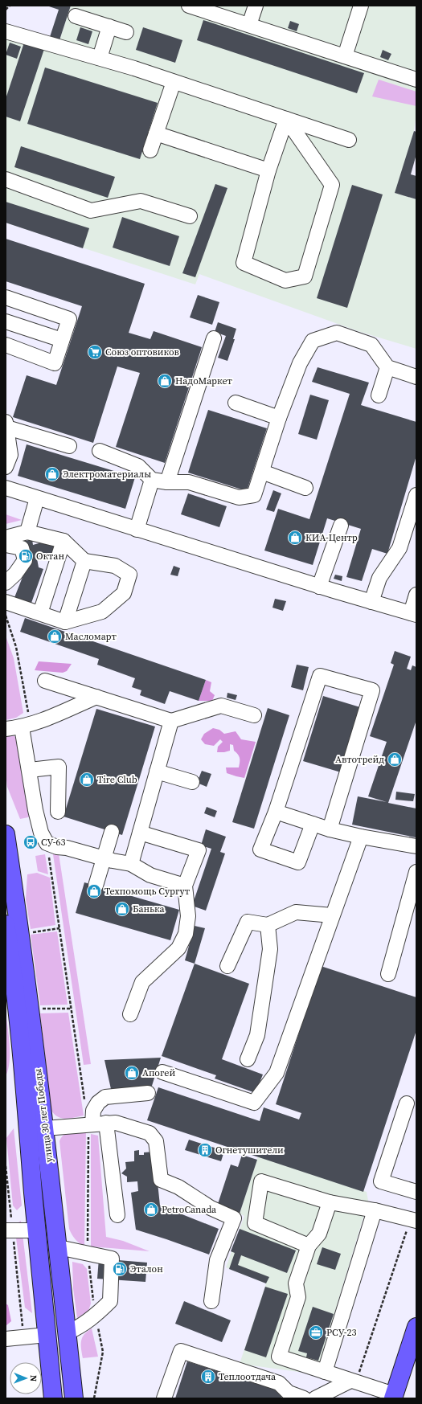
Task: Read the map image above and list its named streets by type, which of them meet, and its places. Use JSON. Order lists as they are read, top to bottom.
{
  "streets": {
    "main road": ["улица 30 лет Победы"]
  },
  "places": {
    "supermarket": ["Союз оптовиков"],
    "shop": [
      "НадоМаркет",
      "Электроматериалы",
      "КИА-Центр",
      "Масломарт",
      "Автотрейд",
      "Tire Club",
      "Техпомощь Сургут",
      "Банька",
      "Апогей",
      "PetroCanada"
    ],
    "fuel station": ["Октан", "Эталон"],
    "bus stop": ["СУ-63"],
    "building": ["Огнетушители", "Теплоотдача"],
    "office": ["РСУ-23"]
  },
  "north": "right"
}
